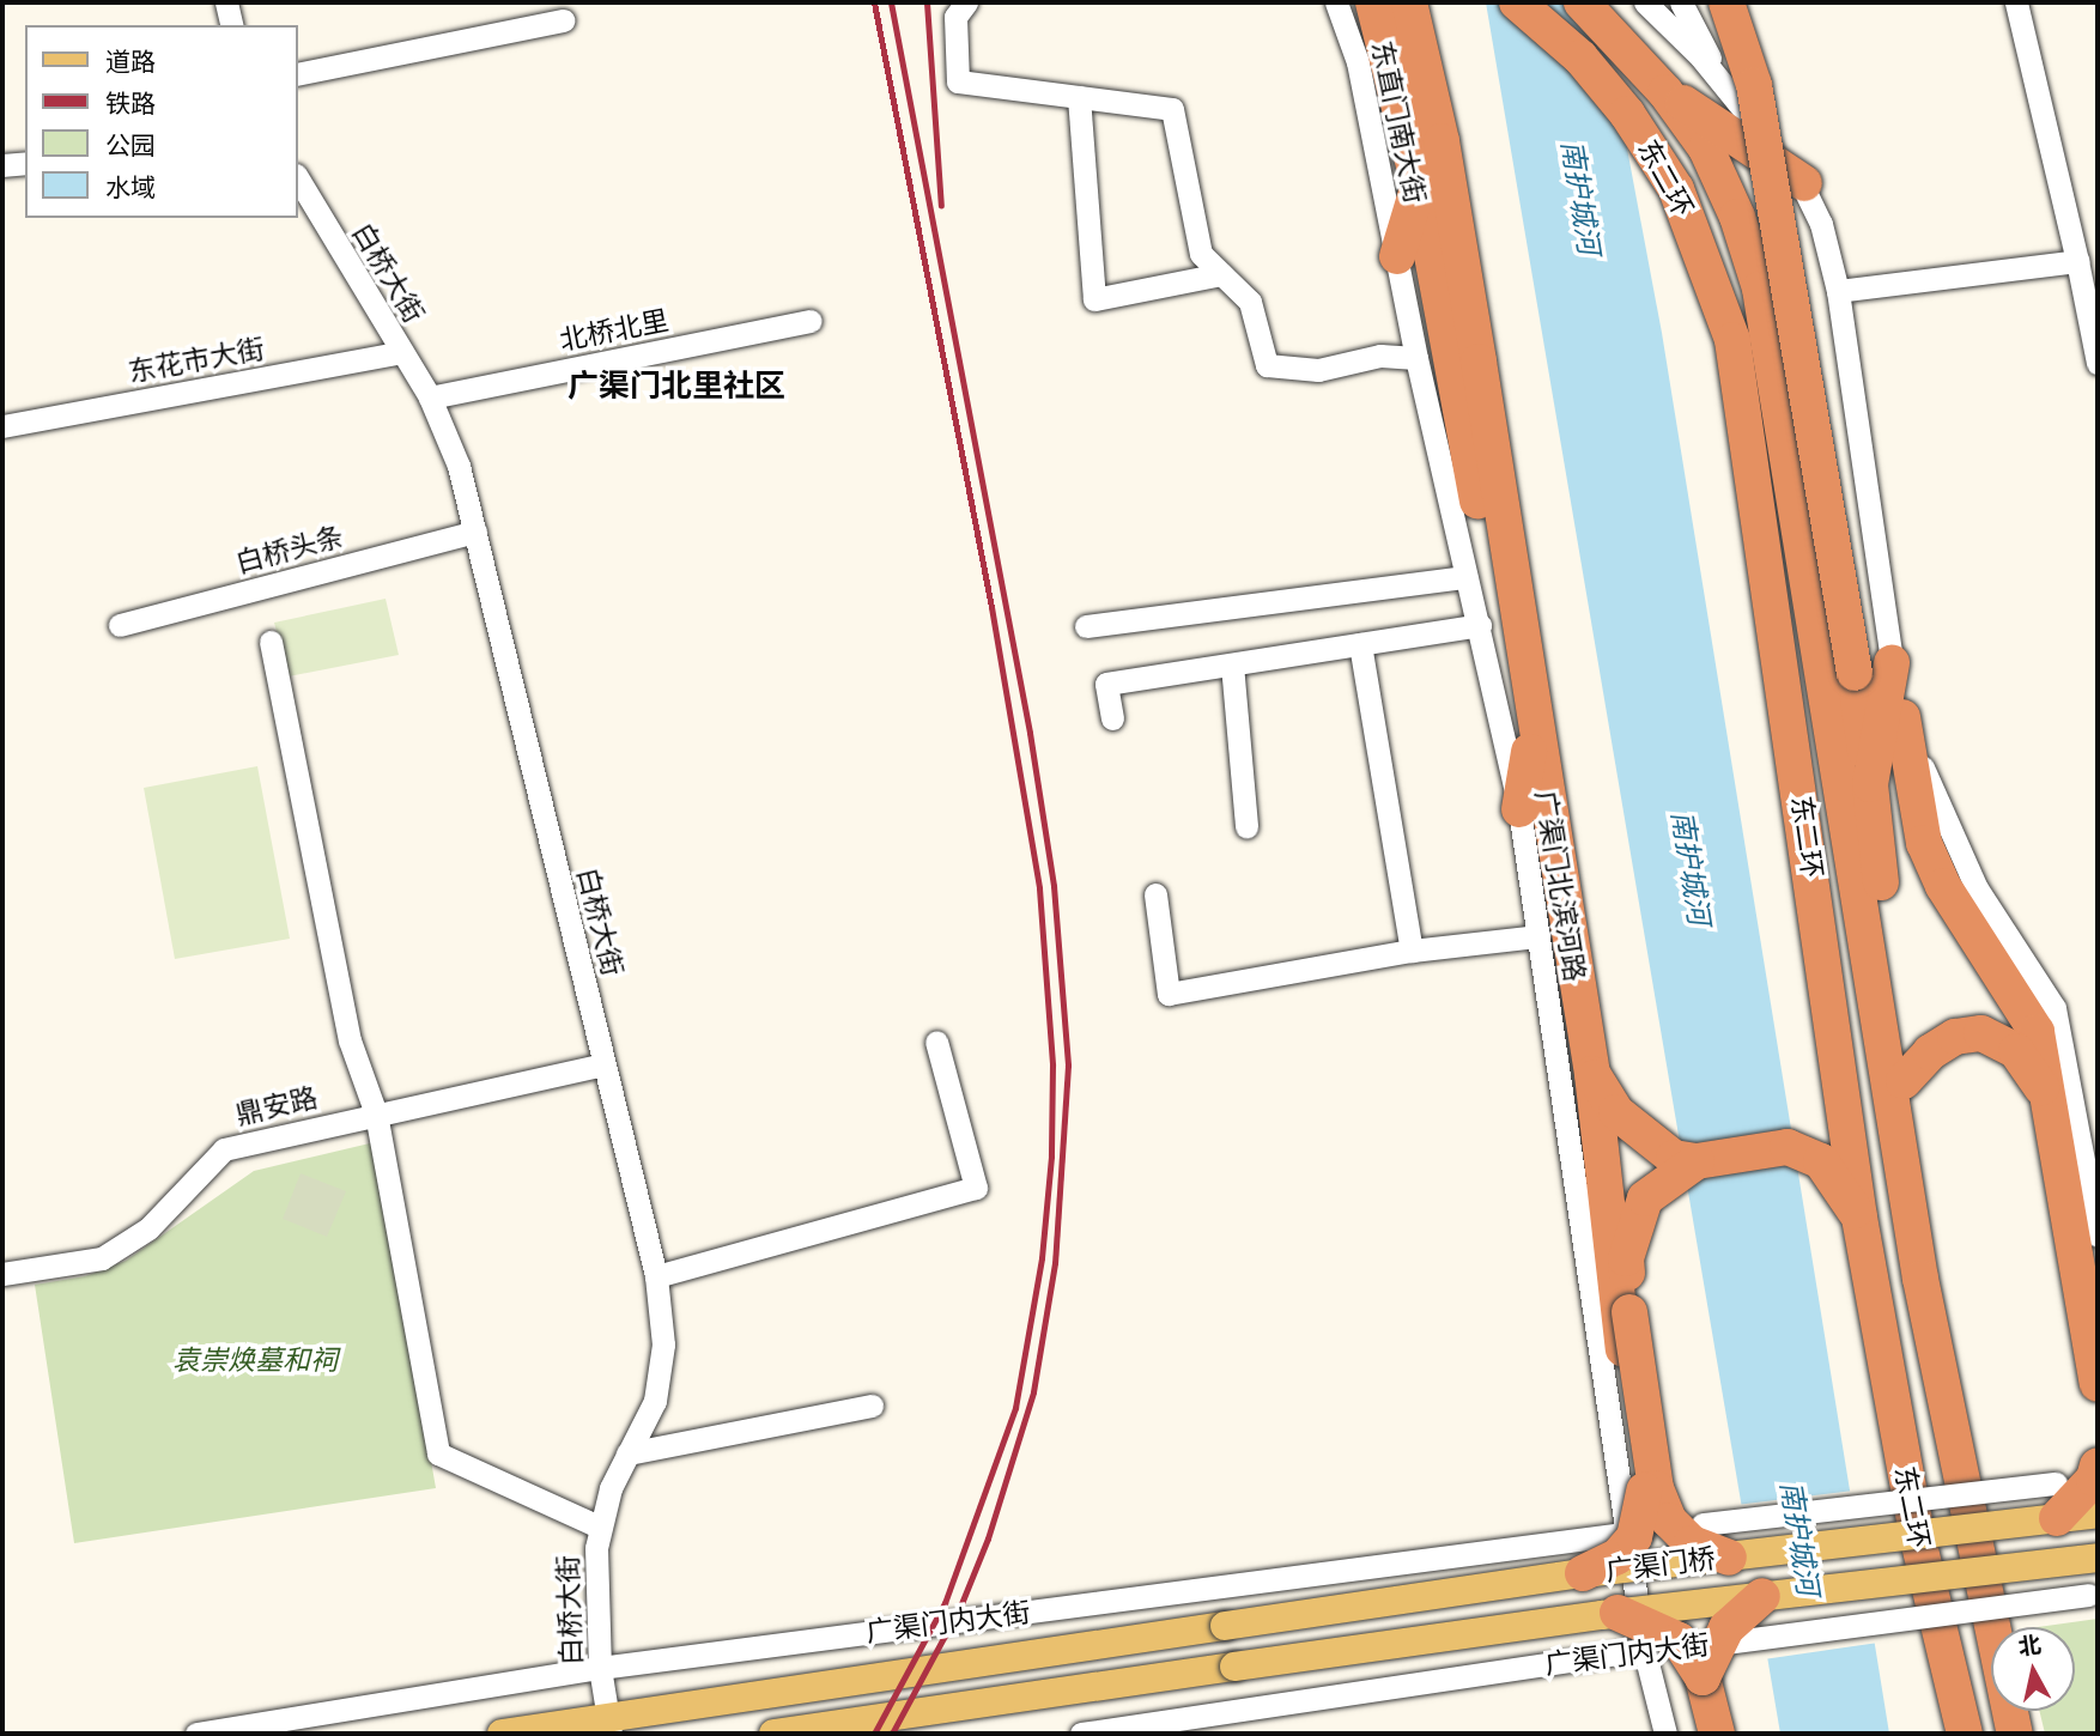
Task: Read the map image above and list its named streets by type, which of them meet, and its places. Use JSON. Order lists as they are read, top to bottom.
{
  "streets": {
    "highway": ["东二环"],
    "main road": ["广渠门桥", "广渠门内大街"],
    "street": [
      "东直门南大街",
      "白桥大街",
      "北桥北里",
      "东花市大街",
      "白桥头条",
      "广渠门北滨河路",
      "鼎安路"
    ]
  },
  "crossings": [
    ["东直门南大街", "广渠门北滨河路"],
    ["白桥大街", "北桥北里"],
    ["白桥大街", "东花市大街"],
    ["白桥大街", "白桥头条"],
    ["白桥大街", "鼎安路"],
    ["白桥大街", "广渠门内大街"],
    ["广渠门北滨河路", "广渠门内大街"],
    ["广渠门桥", "广渠门内大街"]
  ],
  "districts": ["广渠门北里社区"],
  "water": ["南护城河"],
  "parks": ["袁崇焕墓和祠"],
  "legend": [
    "道路",
    "铁路",
    "公园",
    "水域"
  ],
  "north": "top"
}
